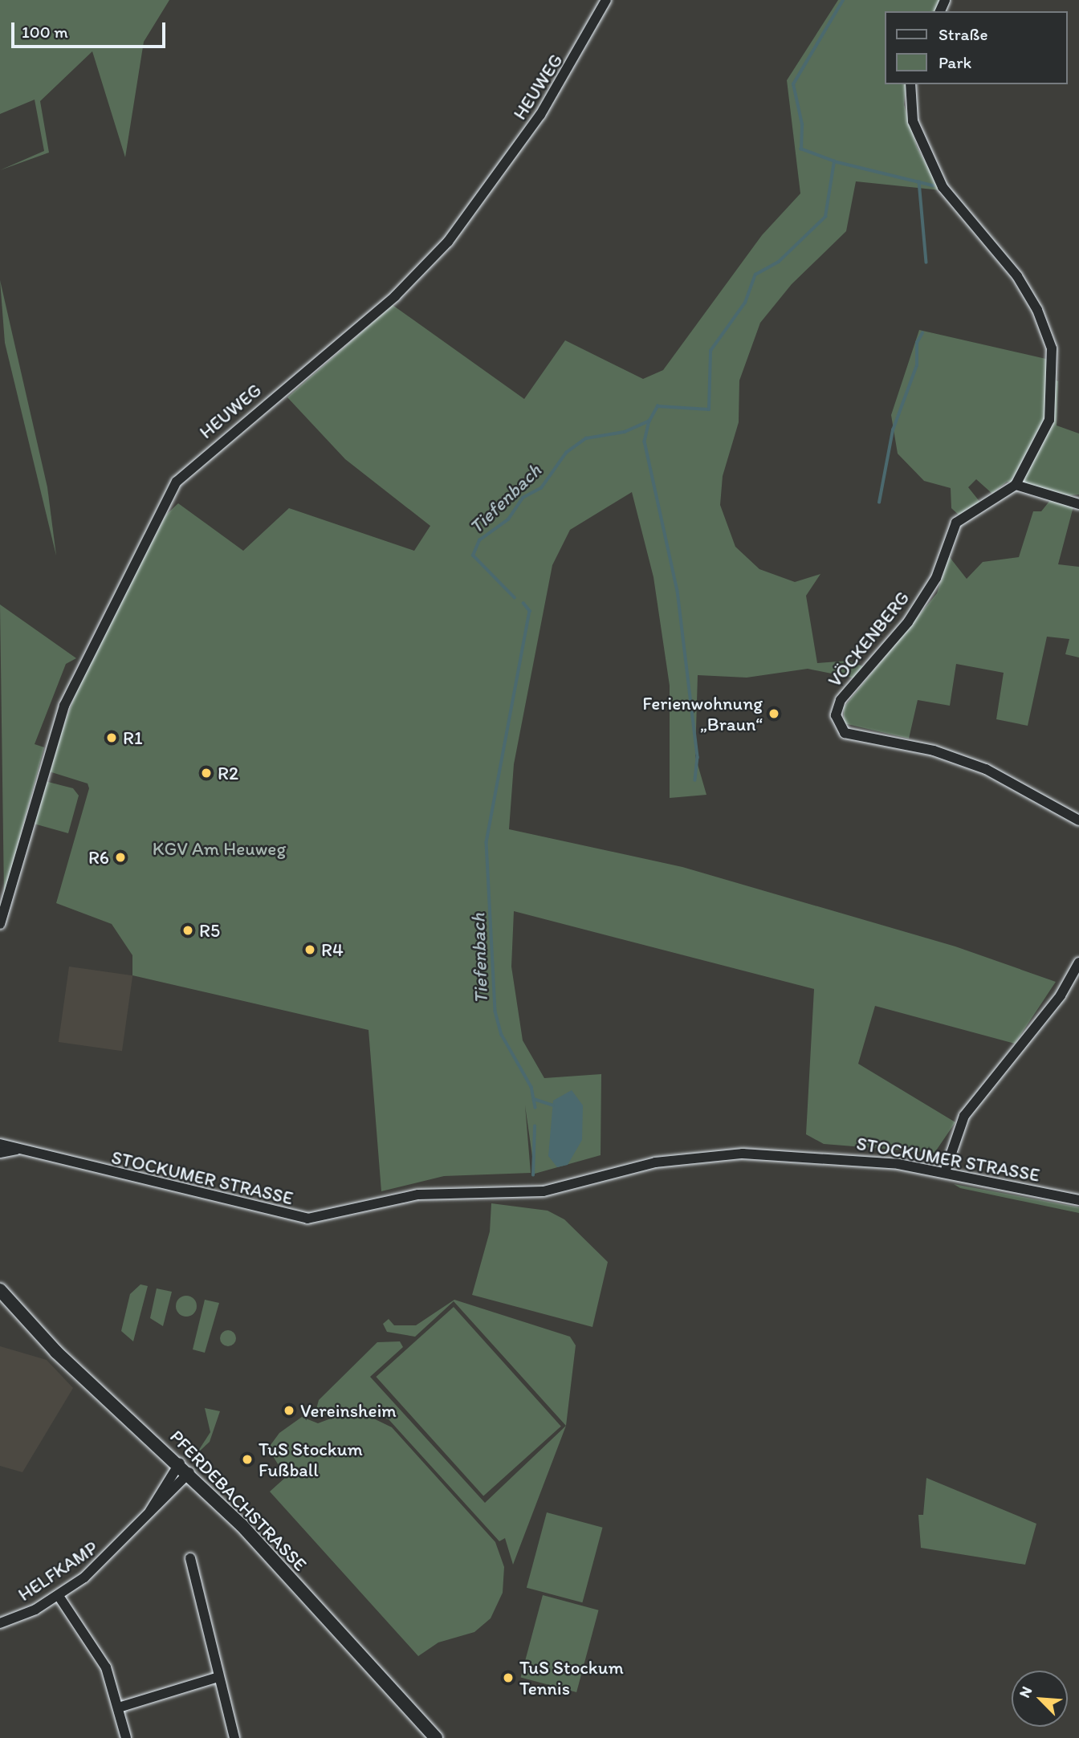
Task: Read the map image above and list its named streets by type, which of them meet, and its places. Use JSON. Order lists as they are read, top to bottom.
{
  "streets": {
    "main road": ["PFERDEBACHSTRASSE"],
    "street": [
      "HEUWEG",
      "VÖCKENBERG",
      "STOCKUMER STRASSE",
      "HELFKAMP"
    ]
  },
  "crossings": [
    ["PFERDEBACHSTRASSE", "HELFKAMP"]
  ],
  "water": ["Tiefenbach"],
  "parks": ["KGV Am Heuweg"],
  "places": [
    "Ferienwohnung „Braun“",
    "R1",
    "R2",
    "R6",
    "R5",
    "R4",
    "Vereinsheim",
    "TuS Stockum Fußball",
    "TuS Stockum Tennis"
  ],
  "legend": ["Straße", "Park"],
  "scale_bar": "100 m",
  "north": "top left"
}
